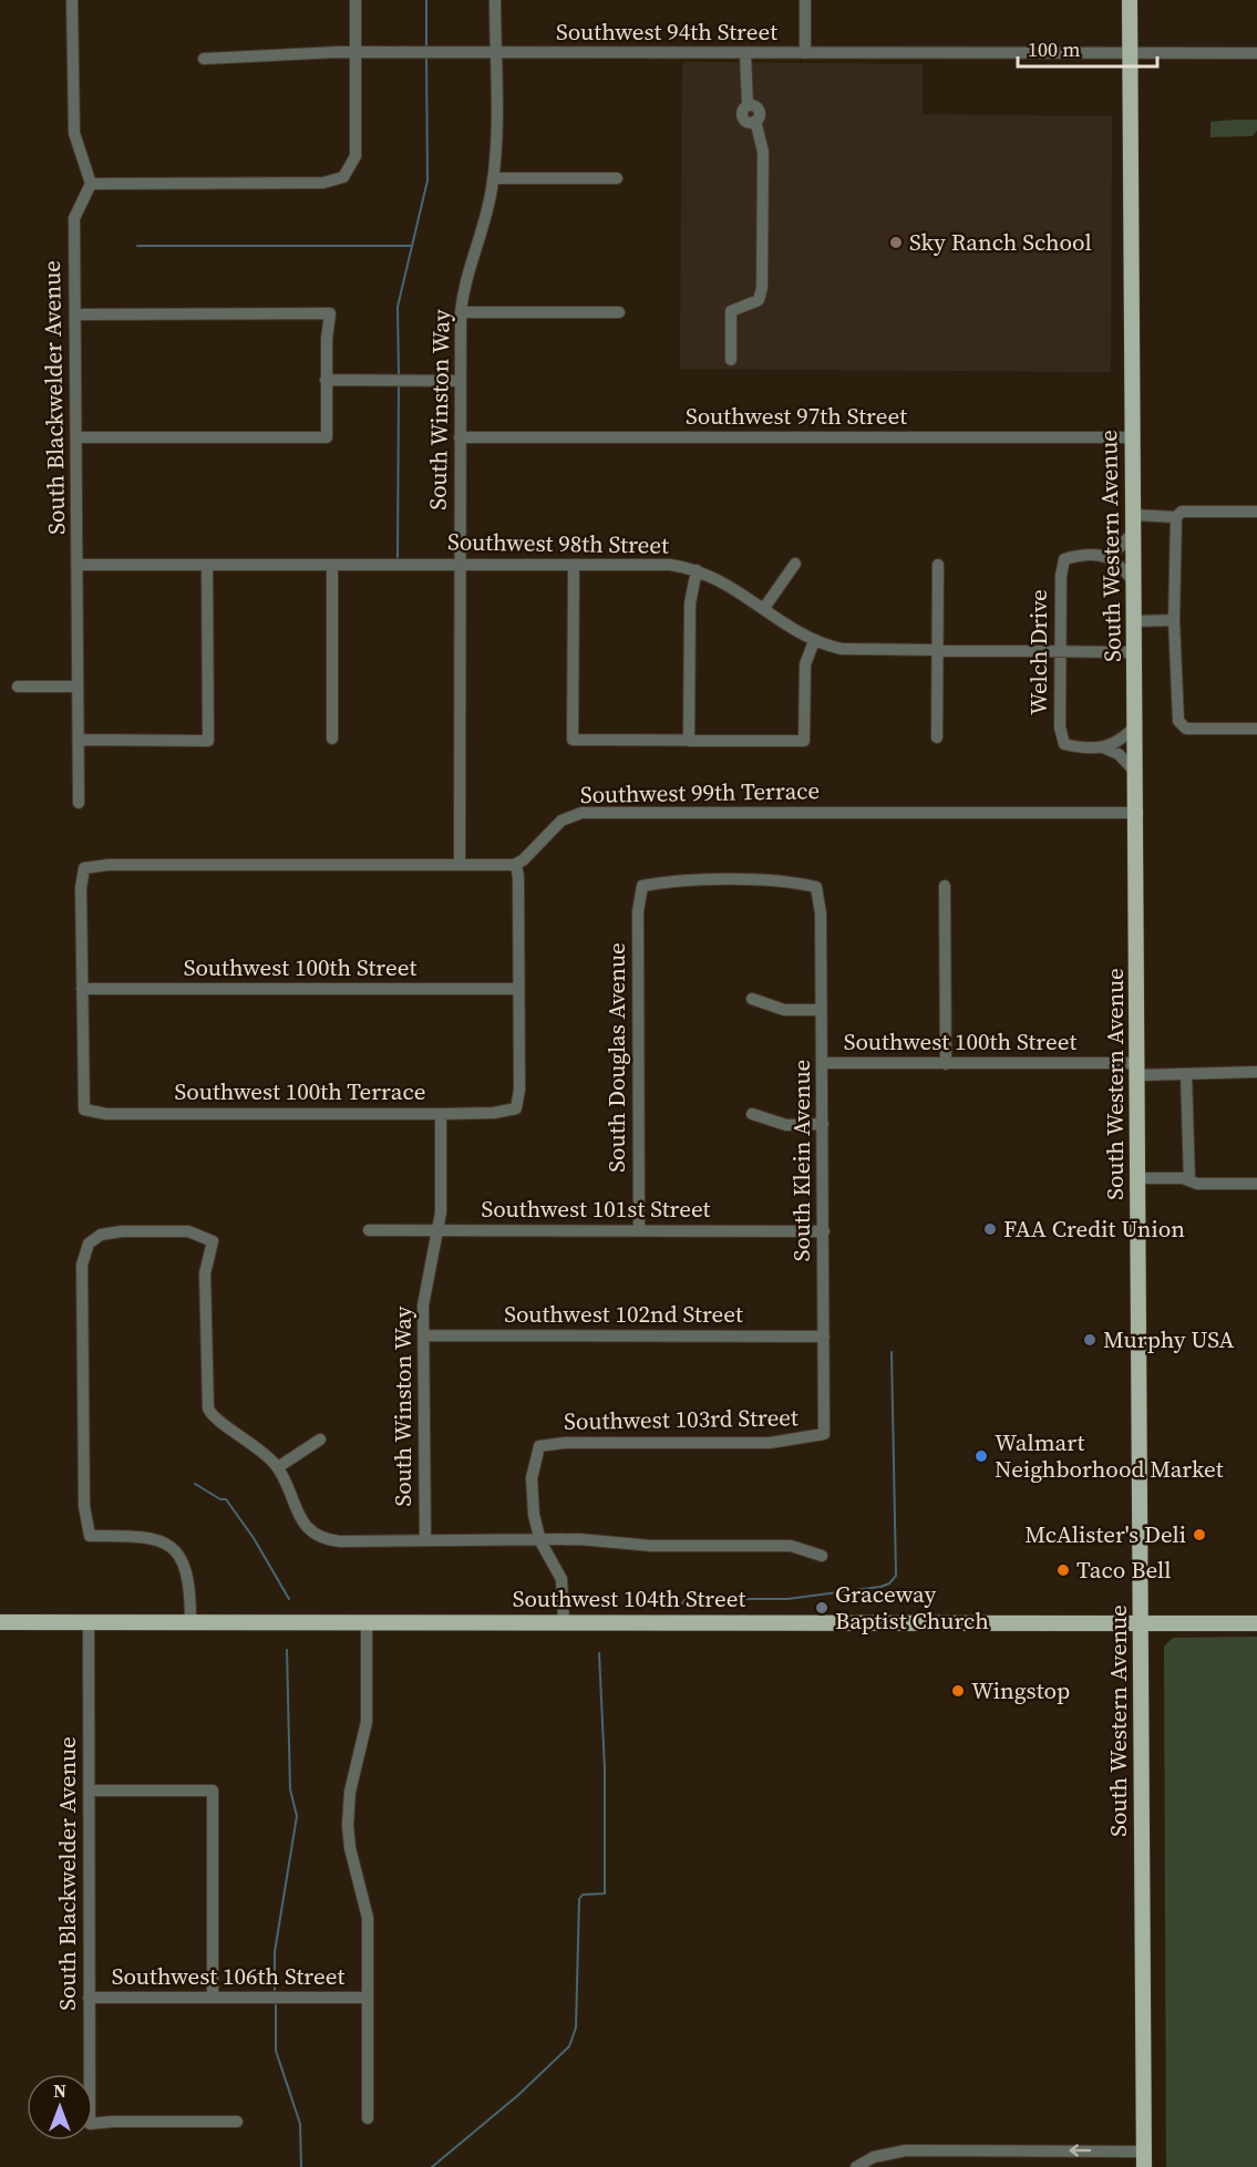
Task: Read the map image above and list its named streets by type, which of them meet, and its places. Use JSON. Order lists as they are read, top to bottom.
{
  "streets": {
    "main road": ["South Western Avenue", "Southwest 104th Street"],
    "street": [
      "Southwest 94th Street",
      "South Blackwelder Avenue",
      "South Winston Way",
      "Southwest 97th Street",
      "Southwest 98th Street",
      "Welch Drive",
      "Southwest 99th Terrace",
      "Southwest 100th Street",
      "South Douglas Avenue",
      "Southwest 100th Terrace",
      "South Klein Avenue",
      "Southwest 101st Street",
      "Southwest 102nd Street",
      "Southwest 103rd Street",
      "Southwest 106th Street"
    ]
  },
  "crossings": [
    ["Southwest 94th Street", "South Winston Way"],
    ["Southwest 94th Street", "South Western Avenue"],
    ["South Blackwelder Avenue", "Southwest 98th Street"],
    ["South Blackwelder Avenue", "Southwest 104th Street"],
    ["South Blackwelder Avenue", "Southwest 106th Street"],
    ["South Winston Way", "Southwest 97th Street"],
    ["South Winston Way", "Southwest 98th Street"],
    ["South Winston Way", "Southwest 100th Terrace"],
    ["South Winston Way", "Southwest 101st Street"],
    ["South Winston Way", "Southwest 102nd Street"],
    ["Southwest 97th Street", "South Western Avenue"],
    ["Southwest 98th Street", "South Western Avenue"],
    ["Southwest 98th Street", "Welch Drive"],
    ["South Western Avenue", "Southwest 99th Terrace"],
    ["South Western Avenue", "Southwest 100th Street"],
    ["South Western Avenue", "Southwest 104th Street"],
    ["Southwest 100th Street", "Southwest 100th Terrace"],
    ["Southwest 100th Street", "South Klein Avenue"],
    ["South Douglas Avenue", "South Klein Avenue"],
    ["South Douglas Avenue", "Southwest 101st Street"],
    ["South Klein Avenue", "Southwest 101st Street"],
    ["South Klein Avenue", "Southwest 102nd Street"],
    ["South Klein Avenue", "Southwest 103rd Street"]
  ],
  "places": [
    "Sky Ranch School",
    "FAA Credit Union",
    "Murphy USA",
    "Walmart Neighborhood Market",
    "McAlister's Deli",
    "Taco Bell",
    "Graceway Baptist Church",
    "Wingstop"
  ],
  "scale_bar": "100 m",
  "north": "top"
}
